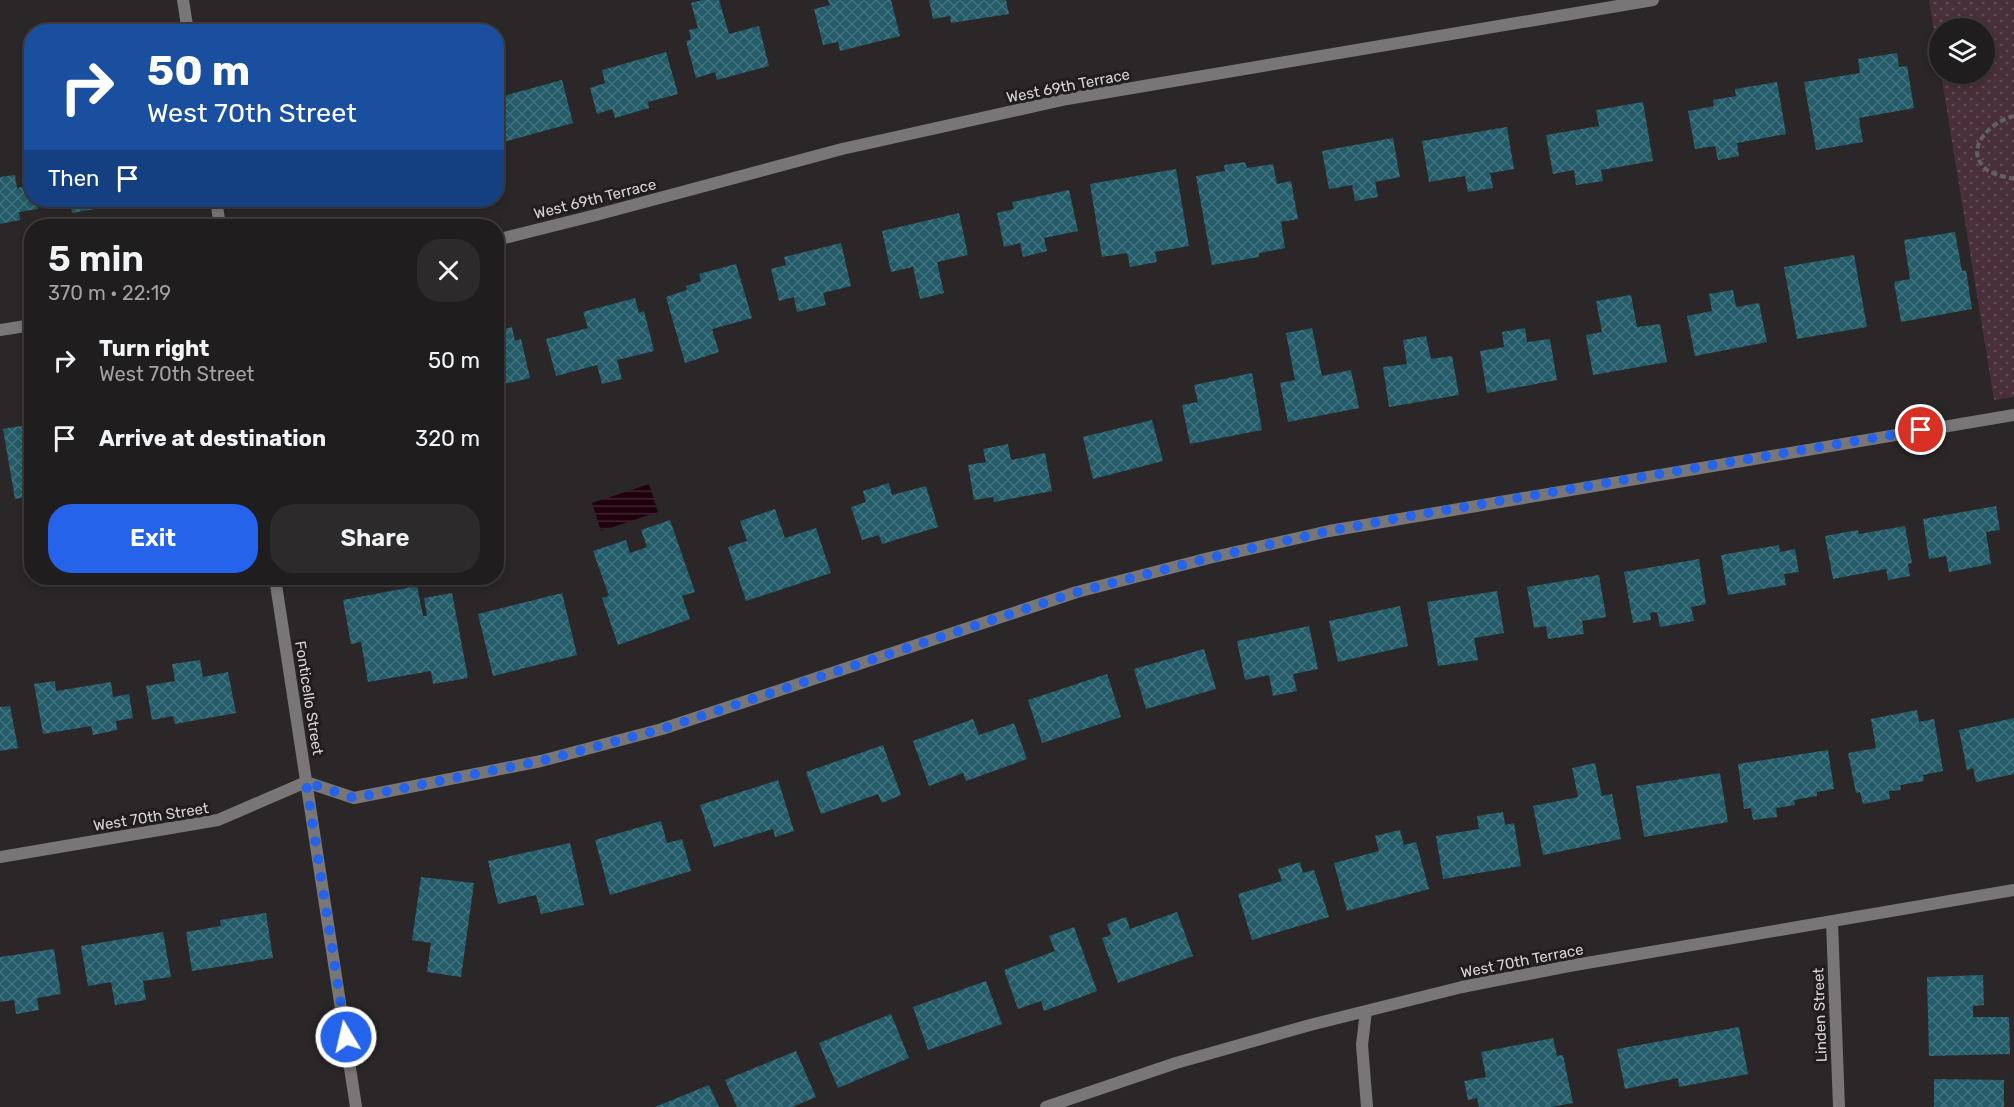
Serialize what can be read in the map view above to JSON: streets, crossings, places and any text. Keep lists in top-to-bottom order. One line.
{"streets":{"street":["West 69th Terrace","Fonticello Street","West 70th Street","West 70th Terrace","Linden Street"]},"crossings":[["Fonticello Street","West 70th Street"],["West 70th Terrace","Linden Street"]],"page":{"turn":["50 m","West 70th Street"],"then":"Then","heading":["5 min","370 m · 22:19"],"list":[{"name":"Turn right","note":"West 70th Street","value":"50 m"},{"name":"Arrive at destination","value":"320 m"}],"buttons":["Exit","Share"]}}
